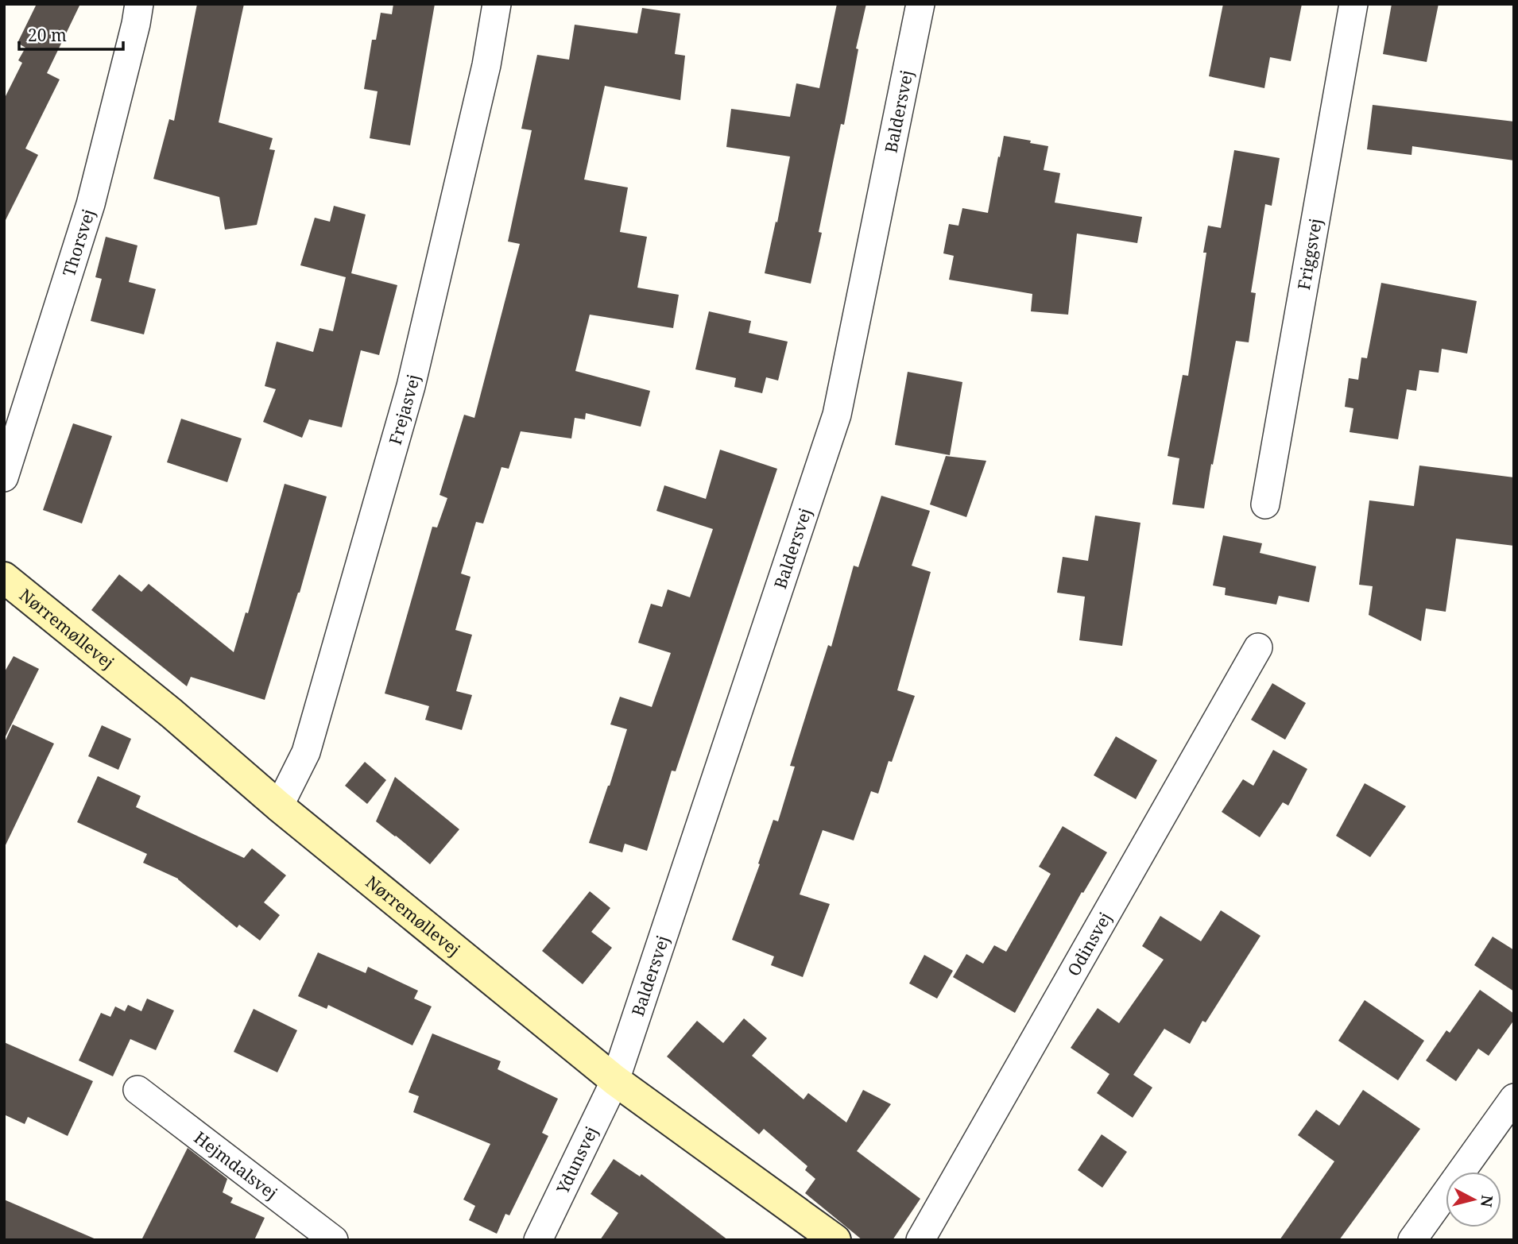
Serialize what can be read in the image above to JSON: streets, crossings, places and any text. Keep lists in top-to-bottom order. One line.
{"streets":{"street":["Baldersvej","Thorsvej","Friggsvej","Frejasvej","Nørremøllevej","Odinsvej","Ydunsvej","Hejmdalsvej"]},"crossings":[["Baldersvej","Nørremøllevej"],["Baldersvej","Ydunsvej"],["Frejasvej","Nørremøllevej"],["Nørremøllevej","Ydunsvej"]],"scale_bar":"20 m","north":"right"}
